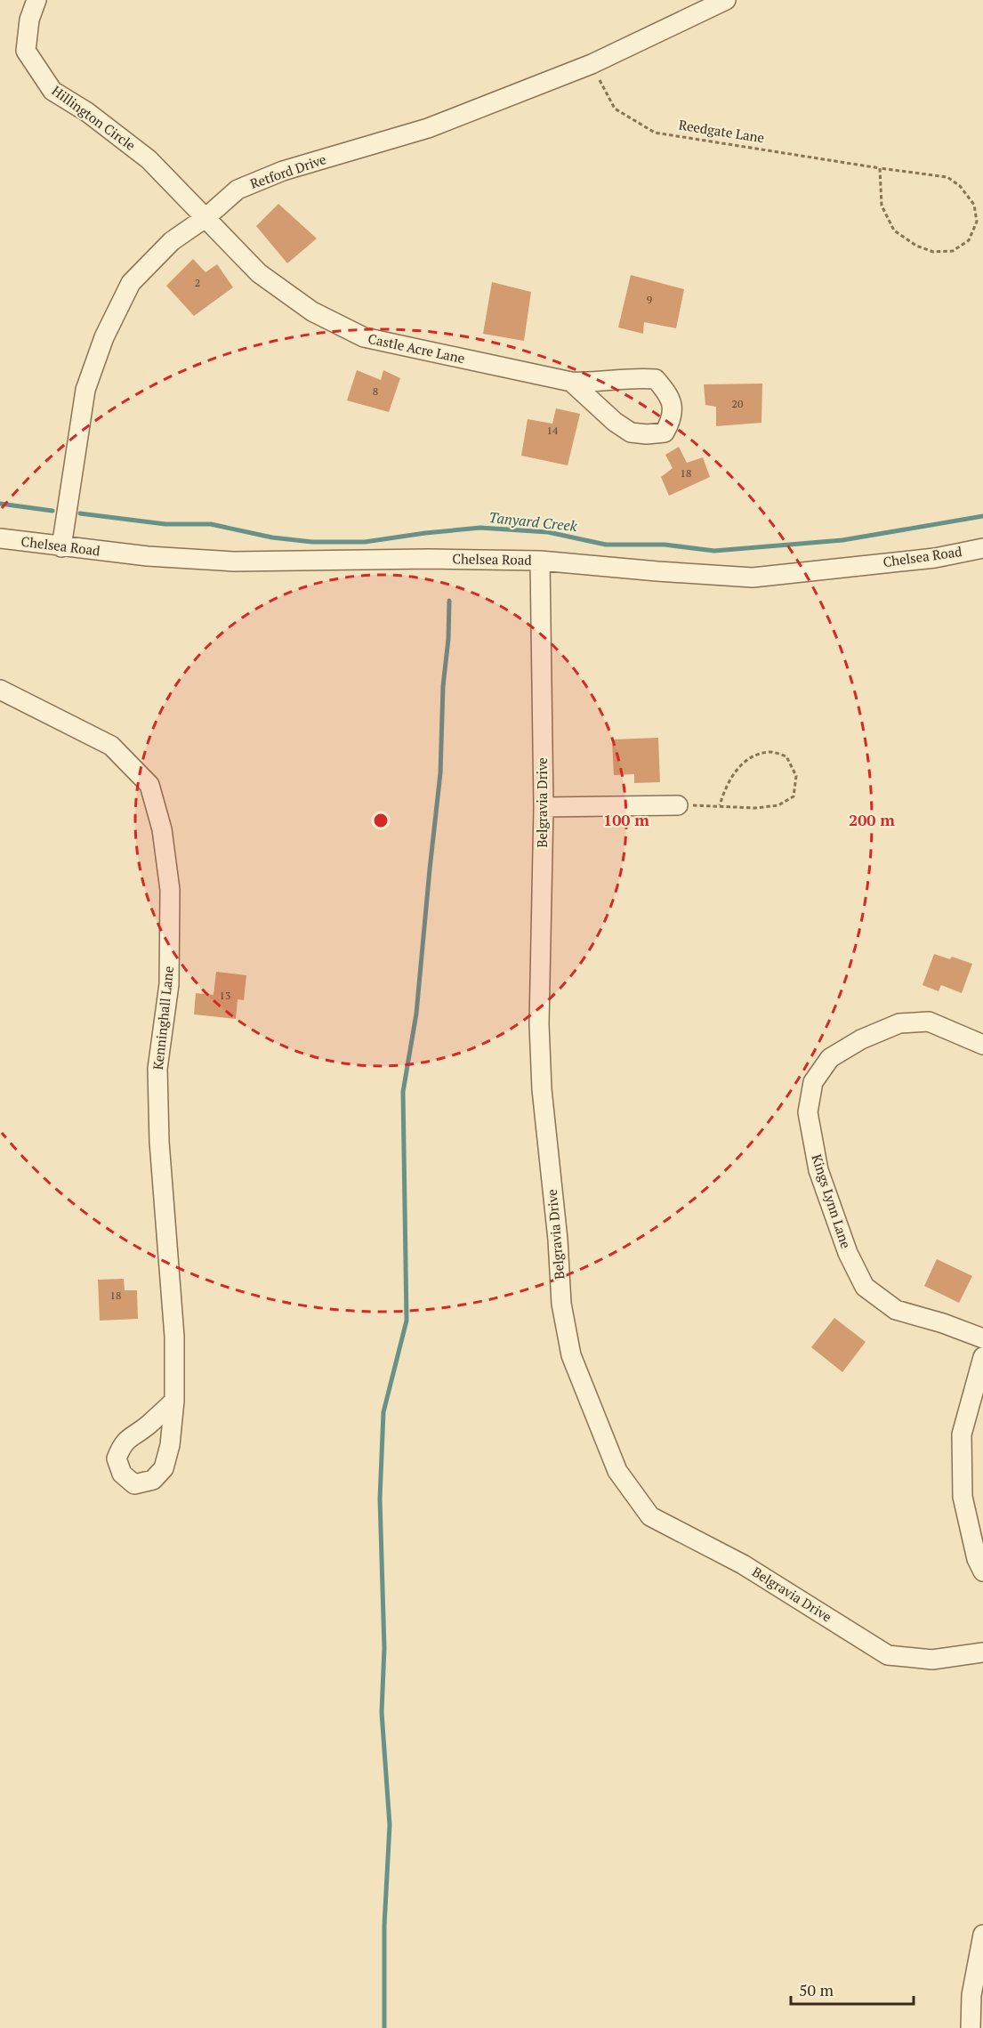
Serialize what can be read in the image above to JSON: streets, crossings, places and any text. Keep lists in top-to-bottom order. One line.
{"streets":{"street":["Hillington Circle","Retford Drive","Castle Acre Lane","Chelsea Road","Belgravia Drive","Kenninghall Lane","Kings Lynn Lane"],"path":["Reedgate Lane"]},"crossings":[["Hillington Circle","Retford Drive"],["Hillington Circle","Castle Acre Lane"],["Reedgate Lane","Retford Drive"],["Retford Drive","Castle Acre Lane"],["Retford Drive","Chelsea Road"],["Chelsea Road","Belgravia Drive"]],"water":["Tanyard Creek"],"house_numbers":["2","9","8","20","14","18","13","18"],"scale_bar":"50 m","rings":["100 m","200 m"]}
